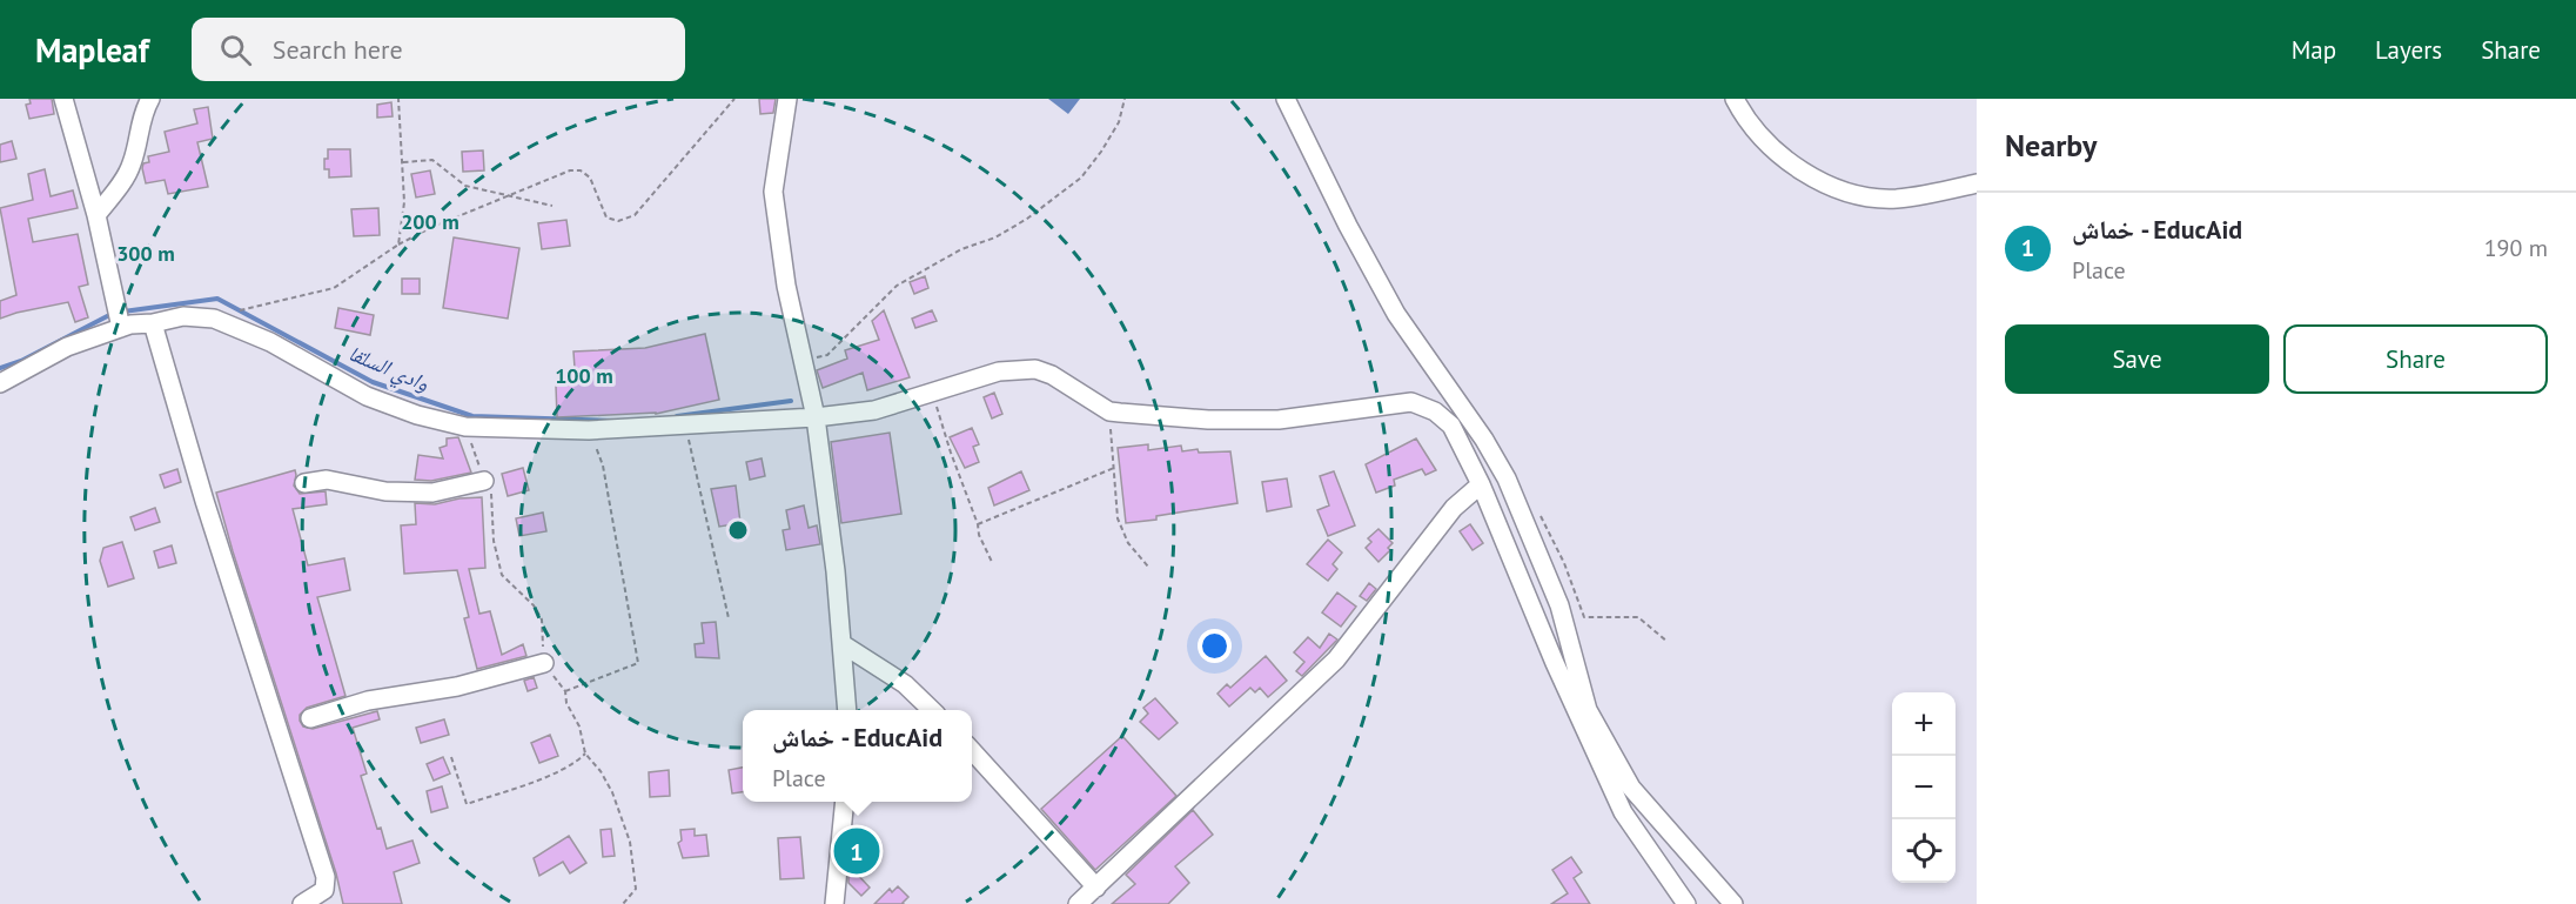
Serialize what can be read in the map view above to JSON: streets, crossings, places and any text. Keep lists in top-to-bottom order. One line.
{"water":["وادي السلقا"],"page":{"header":"Mapleaf","search":"Search here","nav":["Map","Layers","Share"],"heading":"Nearby","list":[{"mark":"1","name":"خماش - EducAid","note":"Place","value":"190 m"}],"buttons":["Save","Share"],"map_buttons":["+","−"],"popup":["خماش - EducAid","Place"],"pins":"1"},"rings":["200 m","300 m","100 m"]}
